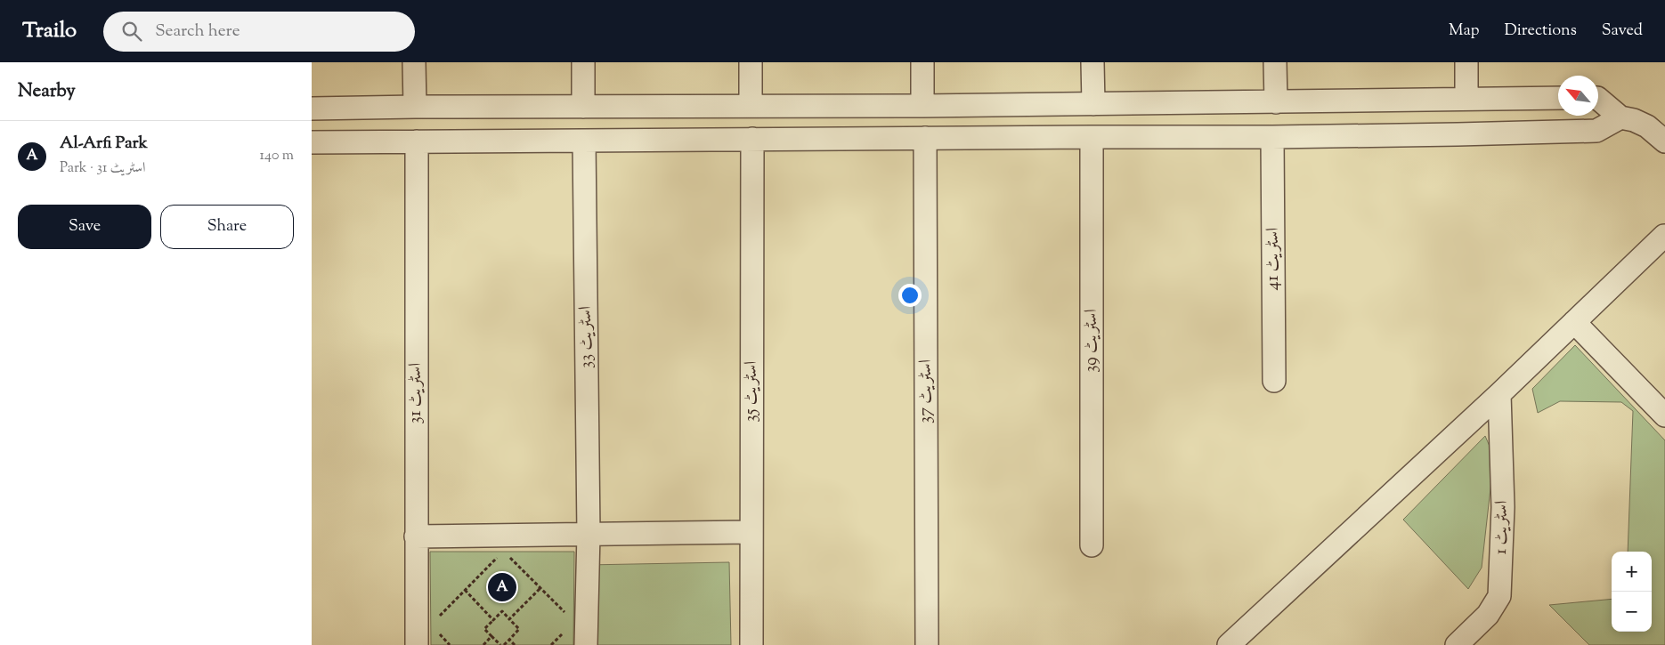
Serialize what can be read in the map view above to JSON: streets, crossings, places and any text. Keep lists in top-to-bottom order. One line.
{"streets":{"street":["اسٹریٹ 41","اسٹریٹ 33","اسٹریٹ 39","اسٹریٹ 35","اسٹریٹ 37","اسٹریٹ 31","اسٹریٹ 1"]},"north":"top left","page":{"header":"Trailo","search":"Search here","nav":["Map","Directions","Saved"],"heading":"Nearby","list":[{"mark":"A","name":"Al-Arfi Park","note":"Park · اسٹریٹ 31","value":"140 m"}],"buttons":["Save","Share"],"map_buttons":["+","−"],"pins":"A"}}
